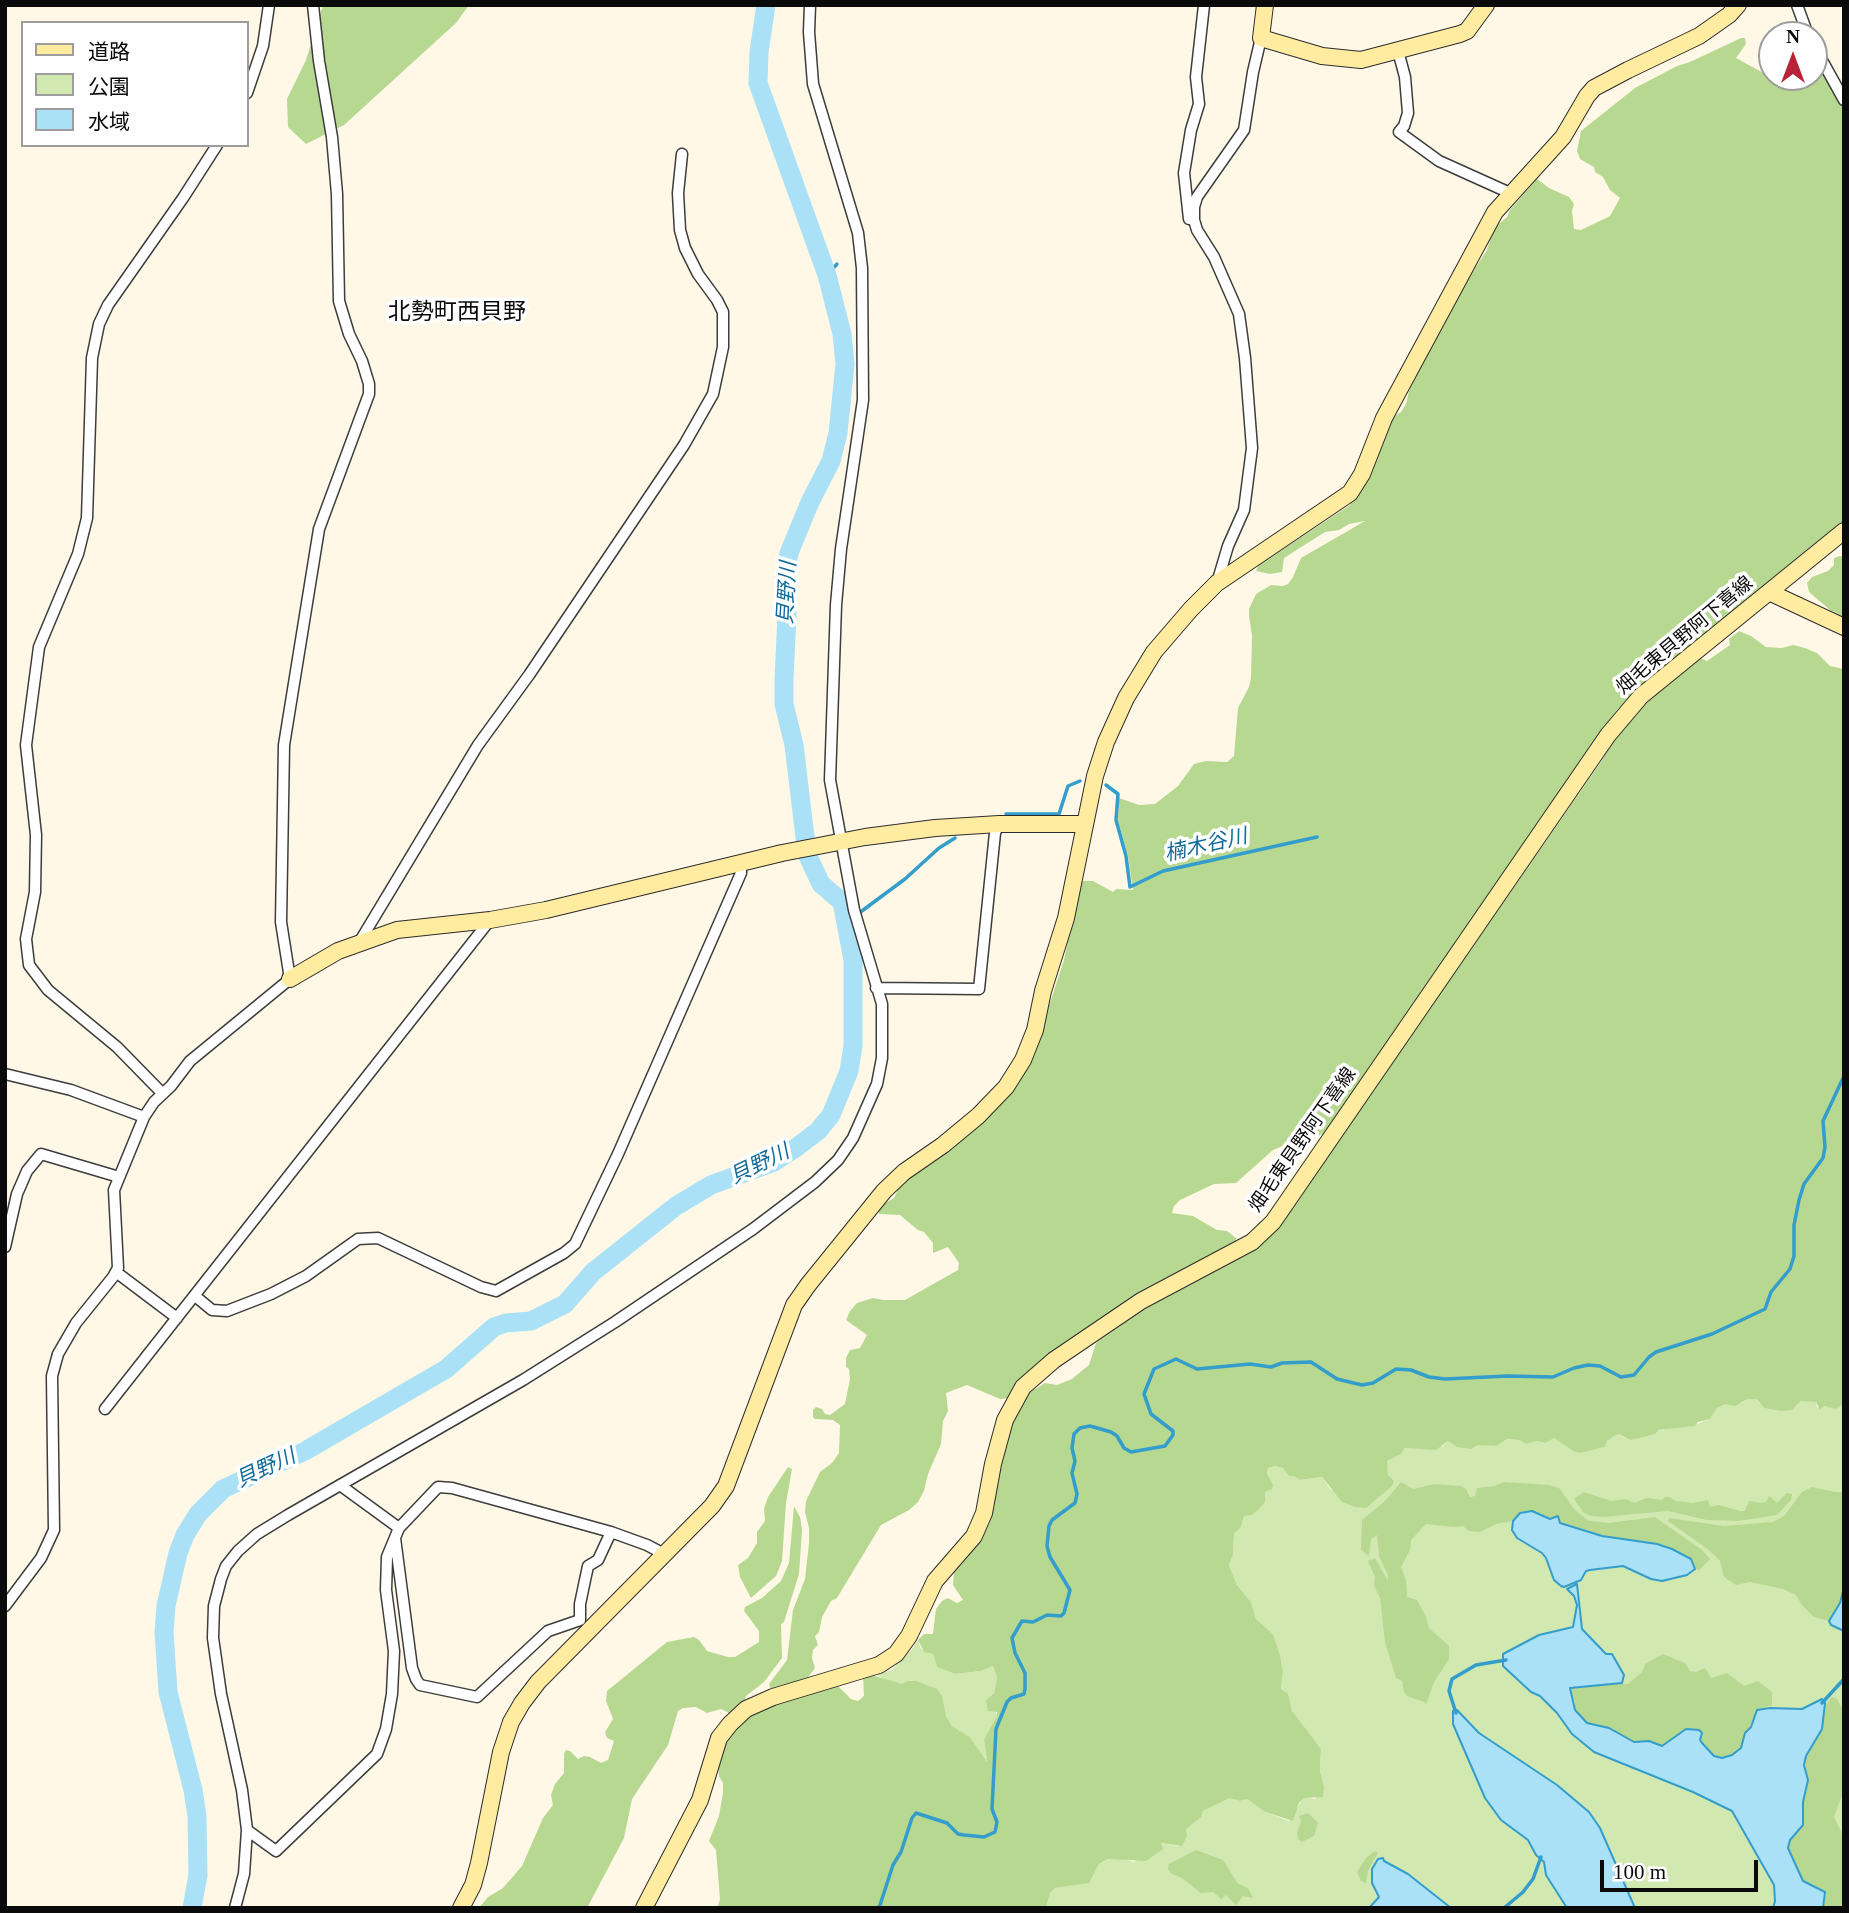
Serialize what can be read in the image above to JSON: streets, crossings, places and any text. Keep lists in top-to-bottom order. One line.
{"streets":{"street":["畑毛東貝野阿下喜線"]},"districts":["北勢町西貝野"],"water":["貝野川","楠木谷川"],"legend":["道路","公園","水域"],"scale_bar":"100 m","north":"top"}
